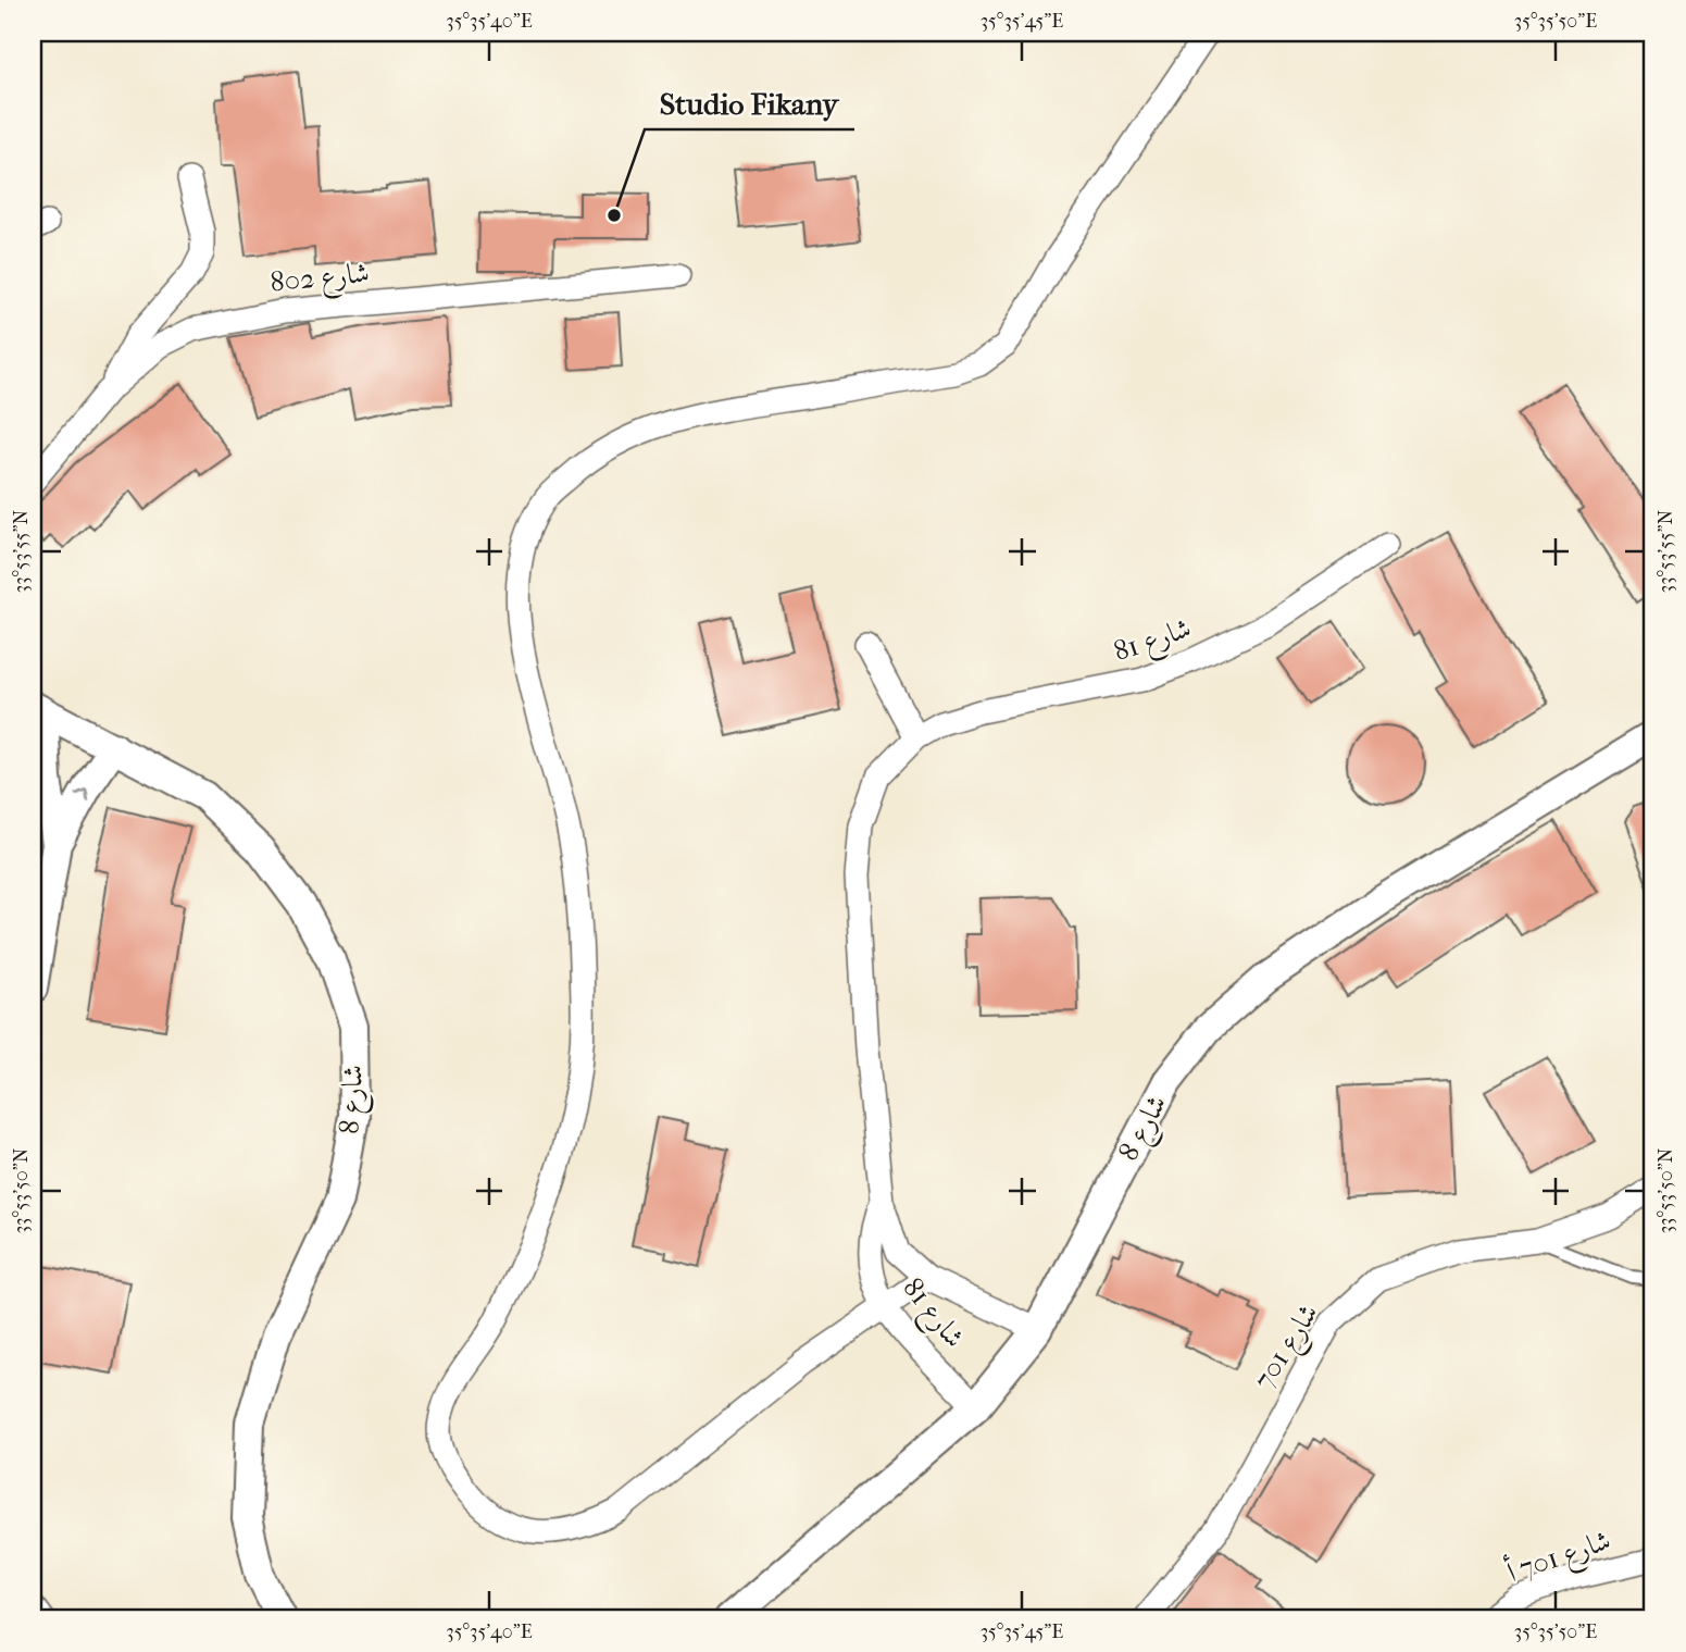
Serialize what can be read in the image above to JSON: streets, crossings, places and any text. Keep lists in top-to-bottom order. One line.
{"streets":{"street":["شارع 802","شارع 81","شارع 8","شارع 701","شارع 701 أ"]},"crossings":[["شارع 81","شارع 8"]],"places":["Studio Fikany"],"coordinates":["35°35'40\"E","35°35'45\"E","35°35'50\"E","33°53'55\"N","33°53'50\"N"]}
